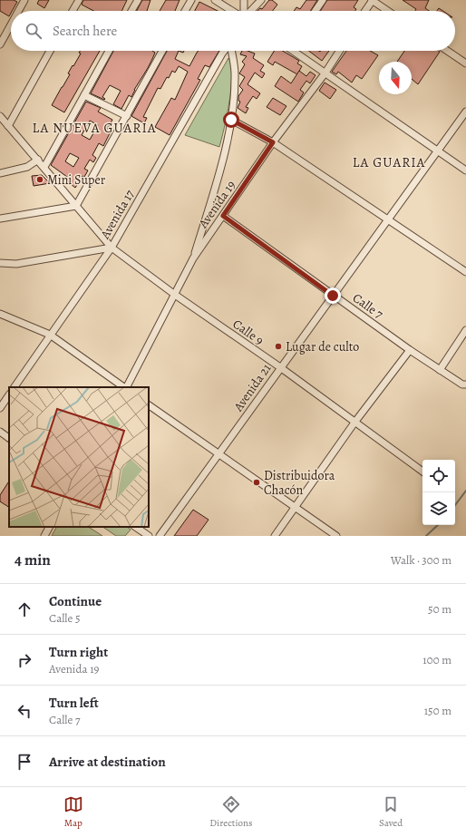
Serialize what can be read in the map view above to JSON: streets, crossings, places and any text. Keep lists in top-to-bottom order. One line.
{"streets":{"street":["Avenida 19","Avenida 17","Calle 7","Calle 9","Avenida 21"]},"crossings":[["Avenida 19","Calle 7"],["Avenida 19","Calle 9"],["Avenida 17","Calle 9"],["Calle 7","Avenida 21"],["Calle 9","Avenida 21"]],"districts":["LA NUEVA GUARIA","LA GUARIA"],"places":["Mini Super","Lugar de culto","Distribuidora Chacón"],"north":"bottom","page":{"search":"Search here","heading":["4 min","Walk · 300 m"],"list":[["Continue","Calle 5","50 m"],["Turn right","Avenida 19","100 m"],["Turn left","Calle 7","150 m"],"Arrive at destination"],"nav":["Map","Directions","Saved"]}}
